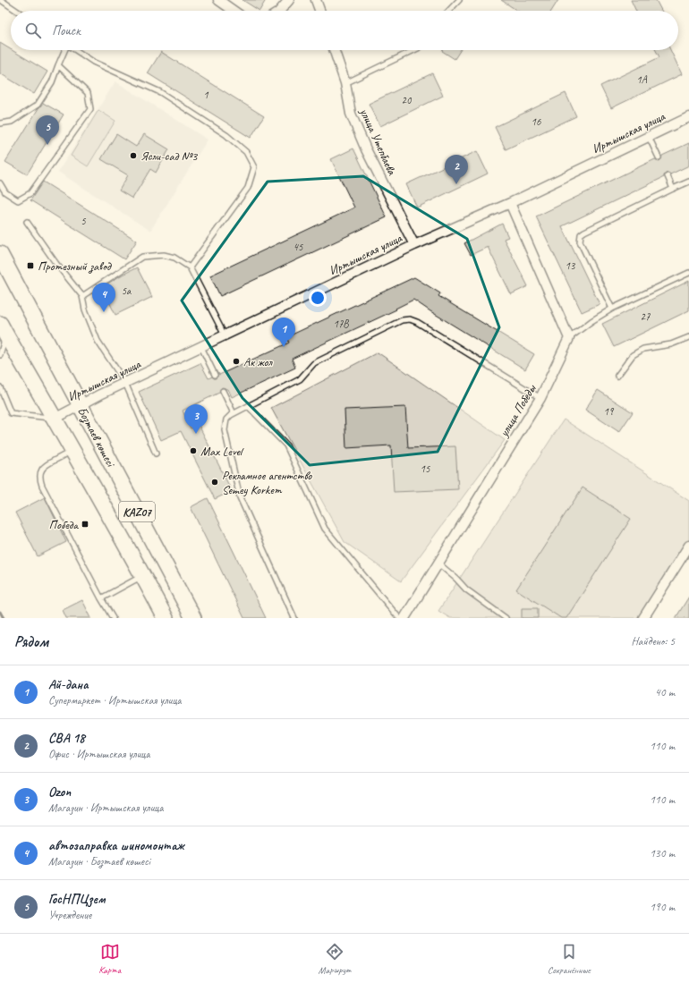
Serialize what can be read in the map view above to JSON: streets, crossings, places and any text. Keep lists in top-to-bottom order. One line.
{"streets":{"highway":["Бозтаев көшесі","KAZ07"],"street":["Иртышская улица","улица Утепбаева","улица Победы"]},"crossings":[["Иртышская улица","улица Утепбаева"],["Иртышская улица","Бозтаев көшесі"],["Иртышская улица","KAZ07"]],"places":{"other":["Ясли-сад №3","Ак жол","Max Level","Рекламное агентство Semey Korkem"],"transit":["Протезный завод","Победа"]},"house_numbers":["1А","1","20","16","5","45","13","5а","27","17В","19","15"],"page":{"search":"Поиск","pins":["5","2","4","1","3"],"heading":["Рядом","Найдено: 5"],"list":[{"mark":"1","name":"Ай-дана","note":"Супермаркет · Иртышская улица","value":"40 m"},{"mark":"2","name":"СВА 18","note":"Офис · Иртышская улица","value":"110 m"},{"mark":"3","name":"Ozon","note":"Магазин · Иртышская улица","value":"110 m"},{"mark":"4","name":"автозаправка шиномонтаж","note":"Магазин · Бозтаев көшесі","value":"130 m"},{"mark":"5","name":"ГосНПЦзем","note":"Учреждение","value":"190 m"}],"nav":["Карта","Маршрут","Сохранённые"]}}
